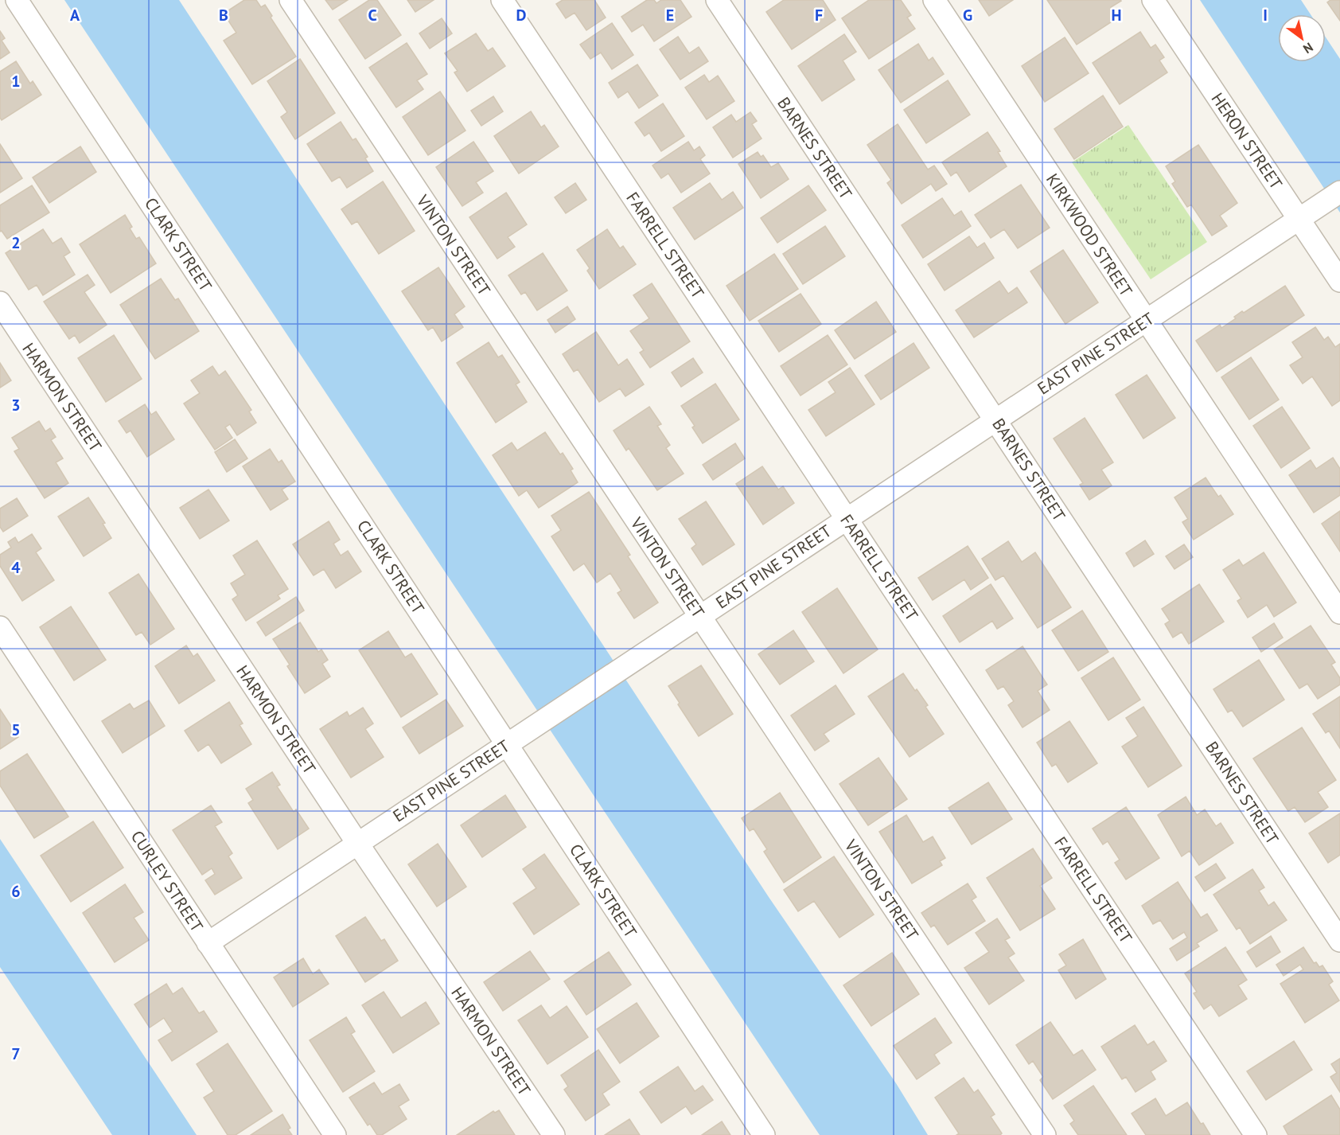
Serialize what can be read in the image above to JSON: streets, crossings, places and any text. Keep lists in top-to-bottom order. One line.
{"streets":{"street":["HERON STREET","BARNES STREET","KIRKWOOD STREET","CLARK STREET","VINTON STREET","FARRELL STREET","EAST PINE STREET","HARMON STREET","CURLEY STREET"]},"crossings":[["HERON STREET","EAST PINE STREET"],["BARNES STREET","EAST PINE STREET"],["KIRKWOOD STREET","EAST PINE STREET"],["CLARK STREET","EAST PINE STREET"],["VINTON STREET","EAST PINE STREET"],["FARRELL STREET","EAST PINE STREET"],["EAST PINE STREET","HARMON STREET"],["EAST PINE STREET","CURLEY STREET"]],"north":"bottom right","grid":{"columns":["A","B","C","D","E","F","G","H","I"],"rows":["1","2","3","4","5","6","7"]}}
